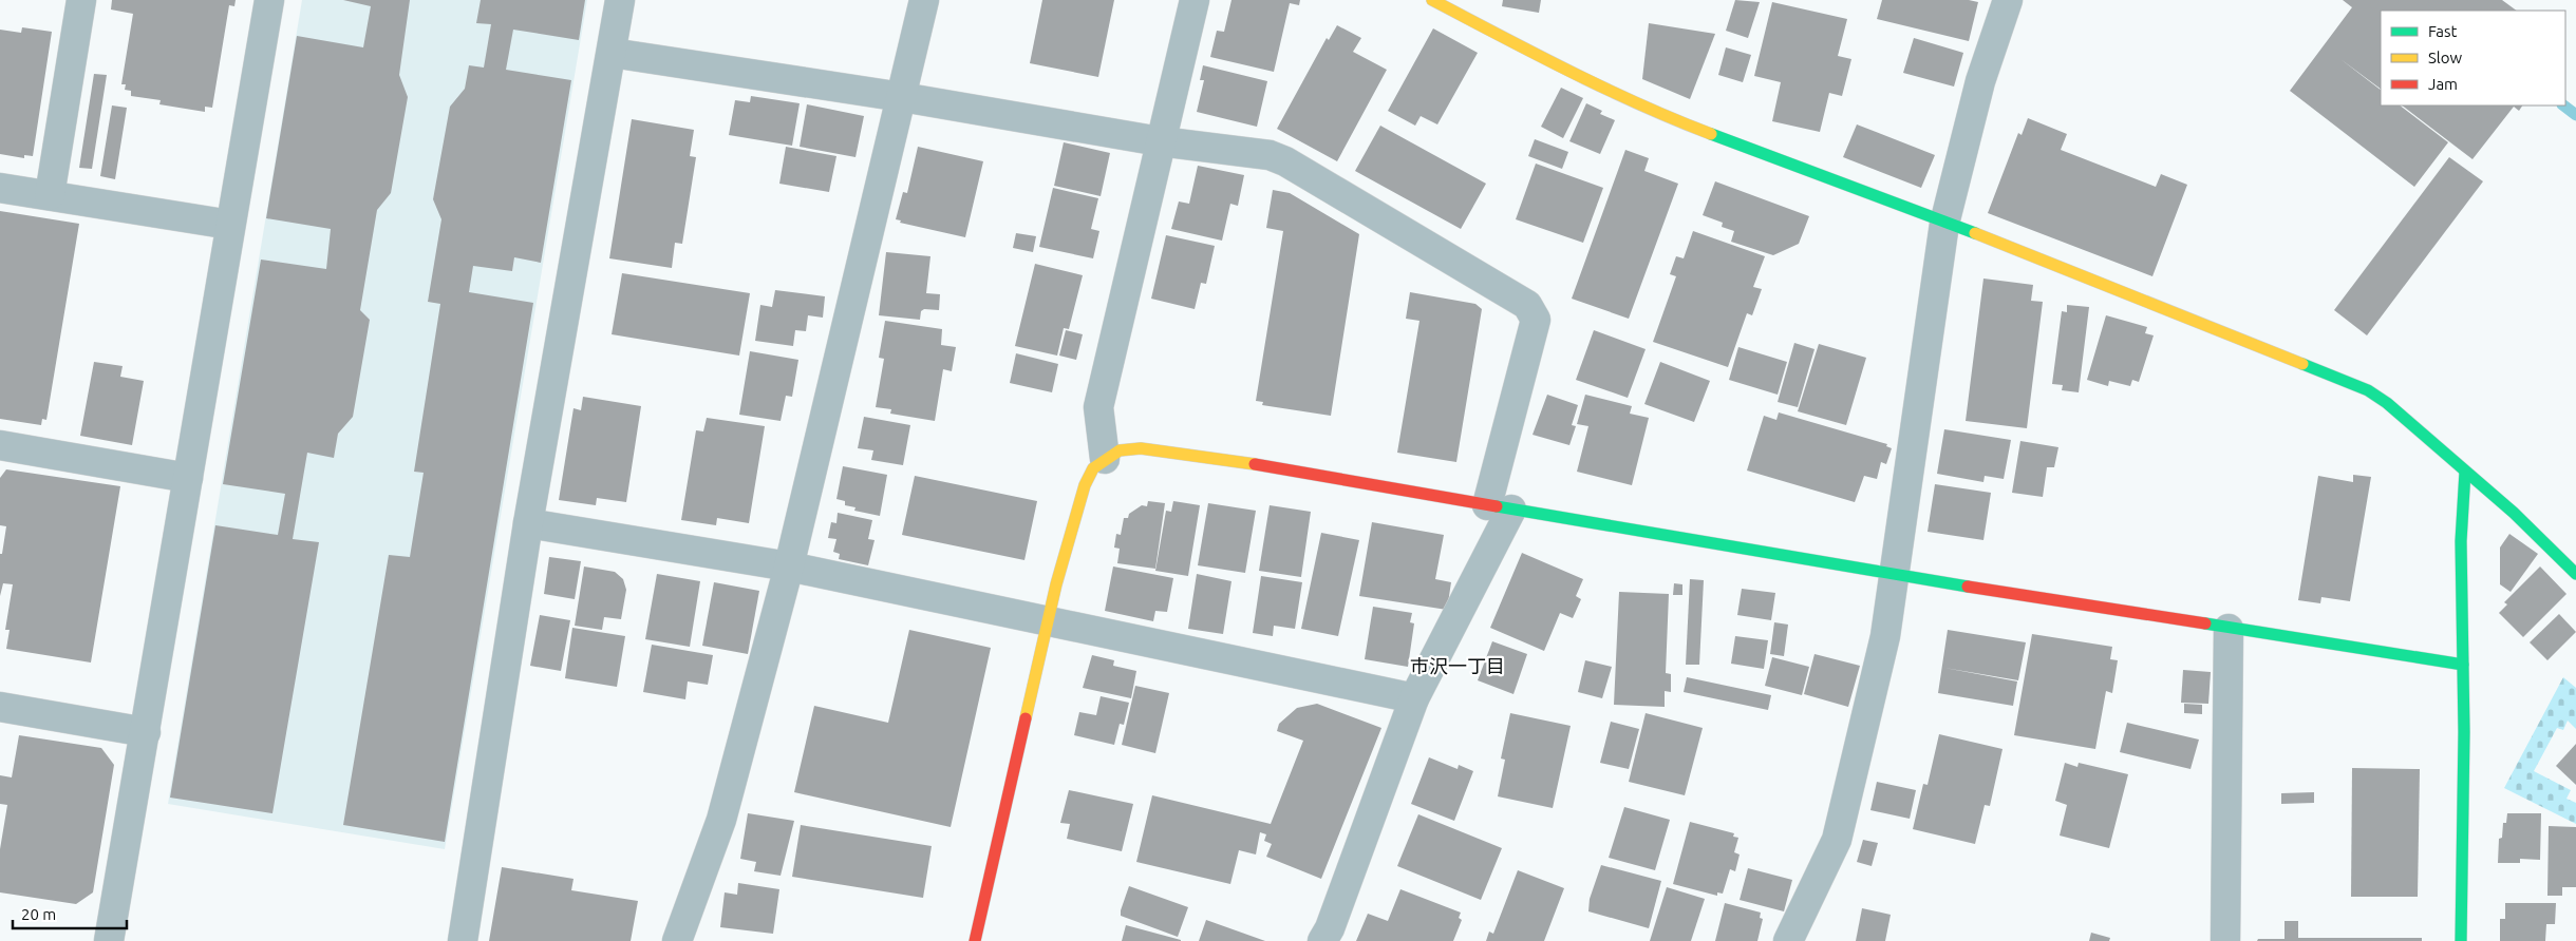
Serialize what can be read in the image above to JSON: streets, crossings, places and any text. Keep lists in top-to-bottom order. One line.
{"districts":["市沢一丁目"],"legend":["Fast","Slow","Jam"],"scale_bar":"20 m"}
